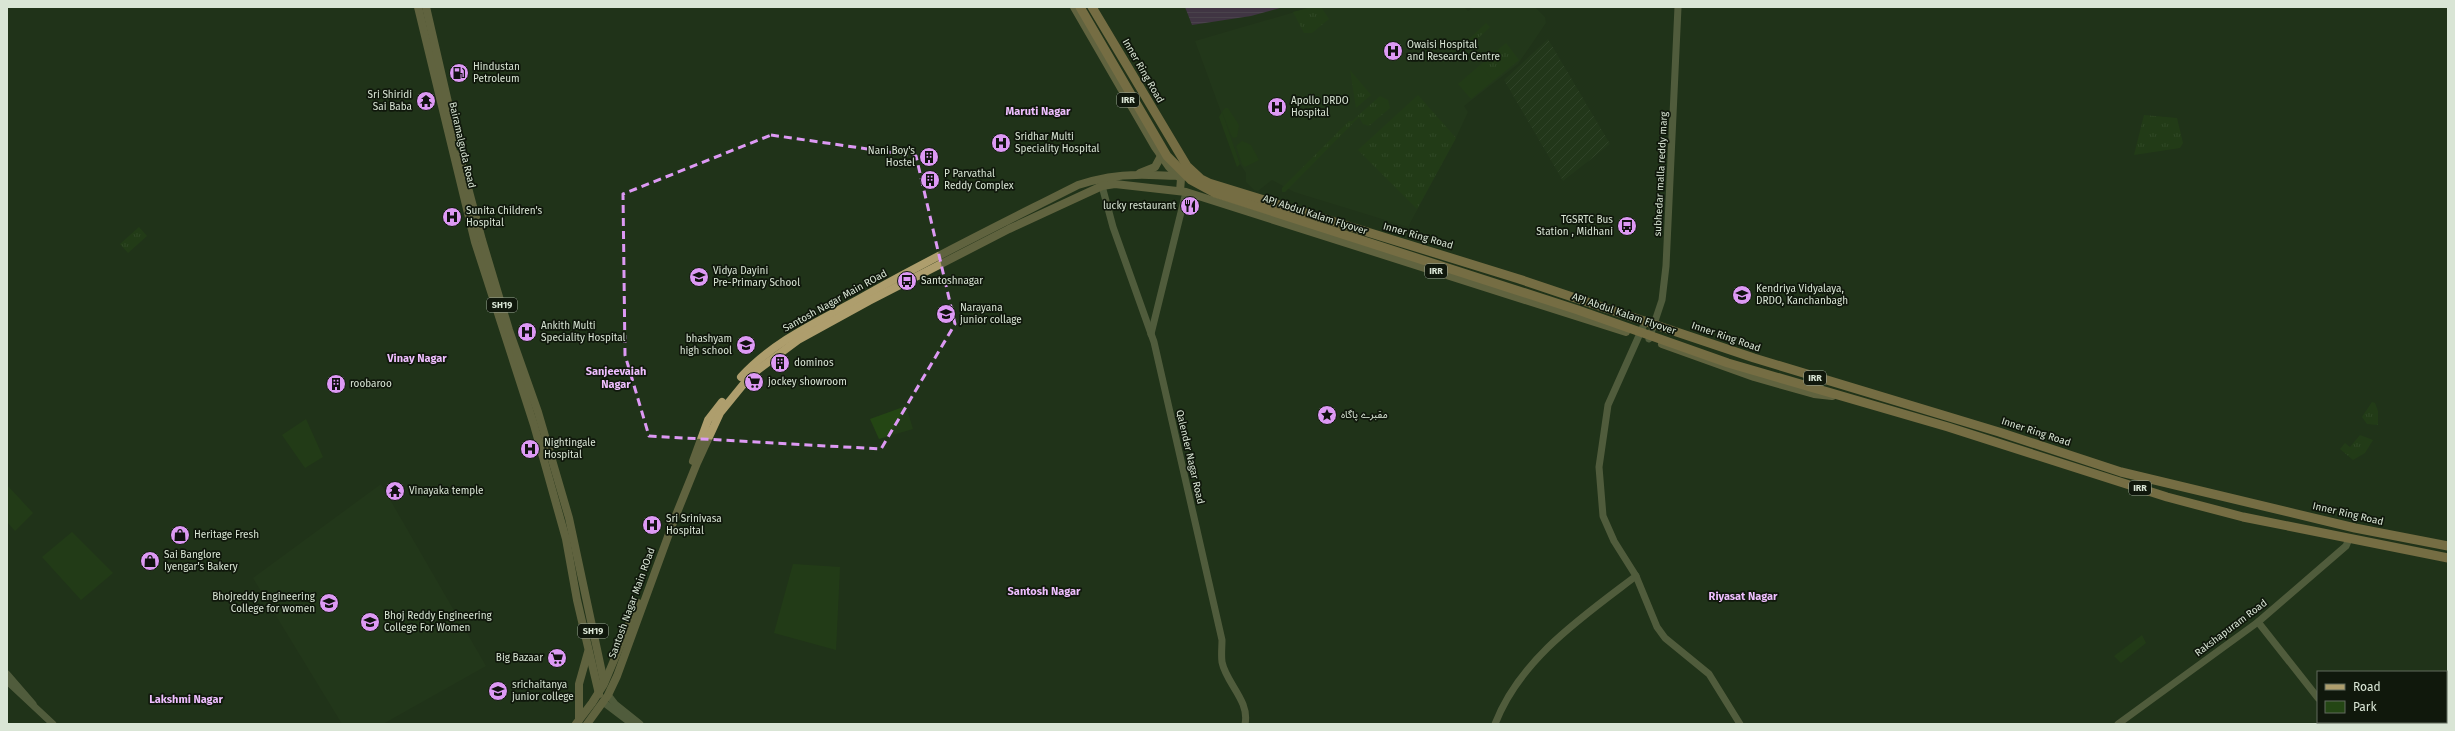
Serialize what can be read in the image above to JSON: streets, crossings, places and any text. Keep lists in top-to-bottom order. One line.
{"streets":{"highway":["Inner Ring Road","IRR","APJ Abdul Kalam Flyover"],"main road":["Bairamalguda Road","Santosh Nagar Main ROad","SH19"],"street":["subhedar malla reddy marg","Qalender Nagar Road","Rakshapuram Road"]},"crossings":[["Inner Ring Road","subhedar malla reddy marg"],["Inner Ring Road","Santosh Nagar Main ROad"],["IRR","subhedar malla reddy marg"],["IRR","APJ Abdul Kalam Flyover"],["IRR","Santosh Nagar Main ROad"],["IRR","Qalender Nagar Road"],["IRR","Rakshapuram Road"],["Bairamalguda Road","Santosh Nagar Main ROad"],["Bairamalguda Road","SH19"],["Santosh Nagar Main ROad","SH19"],["Santosh Nagar Main ROad","Qalender Nagar Road"]],"districts":["Maruti Nagar","Vinay Nagar","Sanjeevaiah Nagar","Santosh Nagar","Riyasat Nagar","Lakshmi Nagar"],"places":{"hospital":["Owaisi Hospital and Research Centre","Apollo DRDO Hospital","Sridhar Multi Speciality Hospital","Sunita Children's Hospital","Ankith Multi Speciality Hospital","Nightingale Hospital","Sri Srinivasa Hospital"],"fuel station":["Hindustan Petroleum"],"temple":["Sri Shiridi Sai Baba","Vinayaka temple"],"building":["Nani Boy's Hostel","P Parvathal Reddy Complex","dominos","roobaroo"],"restaurant":["lucky restaurant"],"bus stop":["TGSRTC Bus Station , Midhani","Santoshnagar"],"school or university":["Vidya Dayini Pre-Primary School","Kendriya Vidyalaya, DRDO, Kanchanbagh","Narayana junior collage","bhashyam high school","Bhojreddy Engineering College for women","Bhoj Reddy Engineering College For Women","srichaitanya junior college"],"supermarket":["jockey showroom","Big Bazaar"],"place":["مقبرے پاگاہ"],"shop":["Heritage Fresh","Sai Banglore Iyengar's Bakery"]},"legend":["Road","Park"]}
